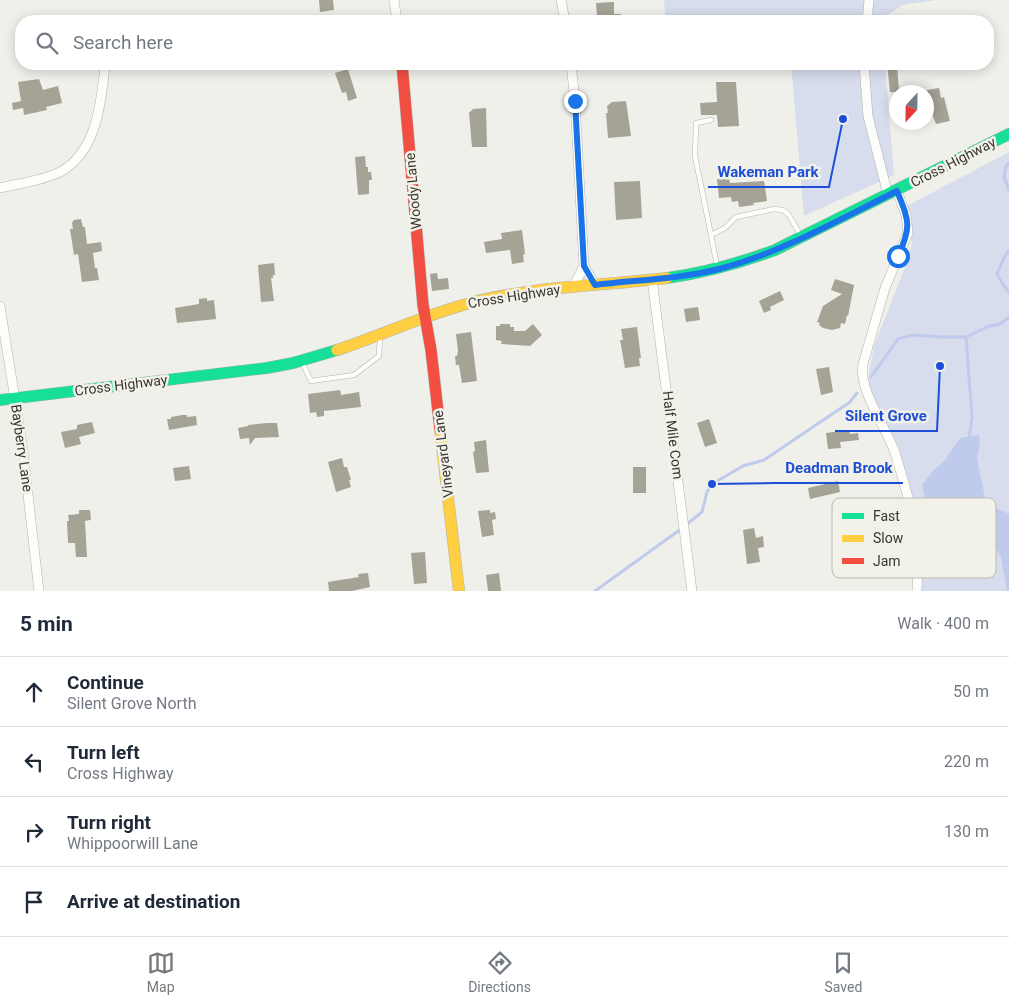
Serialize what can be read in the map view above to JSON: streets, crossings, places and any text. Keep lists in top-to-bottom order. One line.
{"streets":{"street":["Cross Highway","Woody Lane","Half Mile Com","Bayberry Lane","Vineyard Lane"]},"crossings":[["Cross Highway","Woody Lane"],["Cross Highway","Half Mile Com"],["Cross Highway","Bayberry Lane"],["Cross Highway","Vineyard Lane"],["Woody Lane","Vineyard Lane"]],"places":["Wakeman Park","Silent Grove","Deadman Brook"],"legend":["Fast","Slow","Jam"],"north":"bottom","page":{"search":"Search here","heading":["5 min","Walk · 400 m"],"list":[["Continue","Silent Grove North","50 m"],["Turn left","Cross Highway","220 m"],["Turn right","Whippoorwill Lane","130 m"],"Arrive at destination"],"nav":["Map","Directions","Saved"]}}
